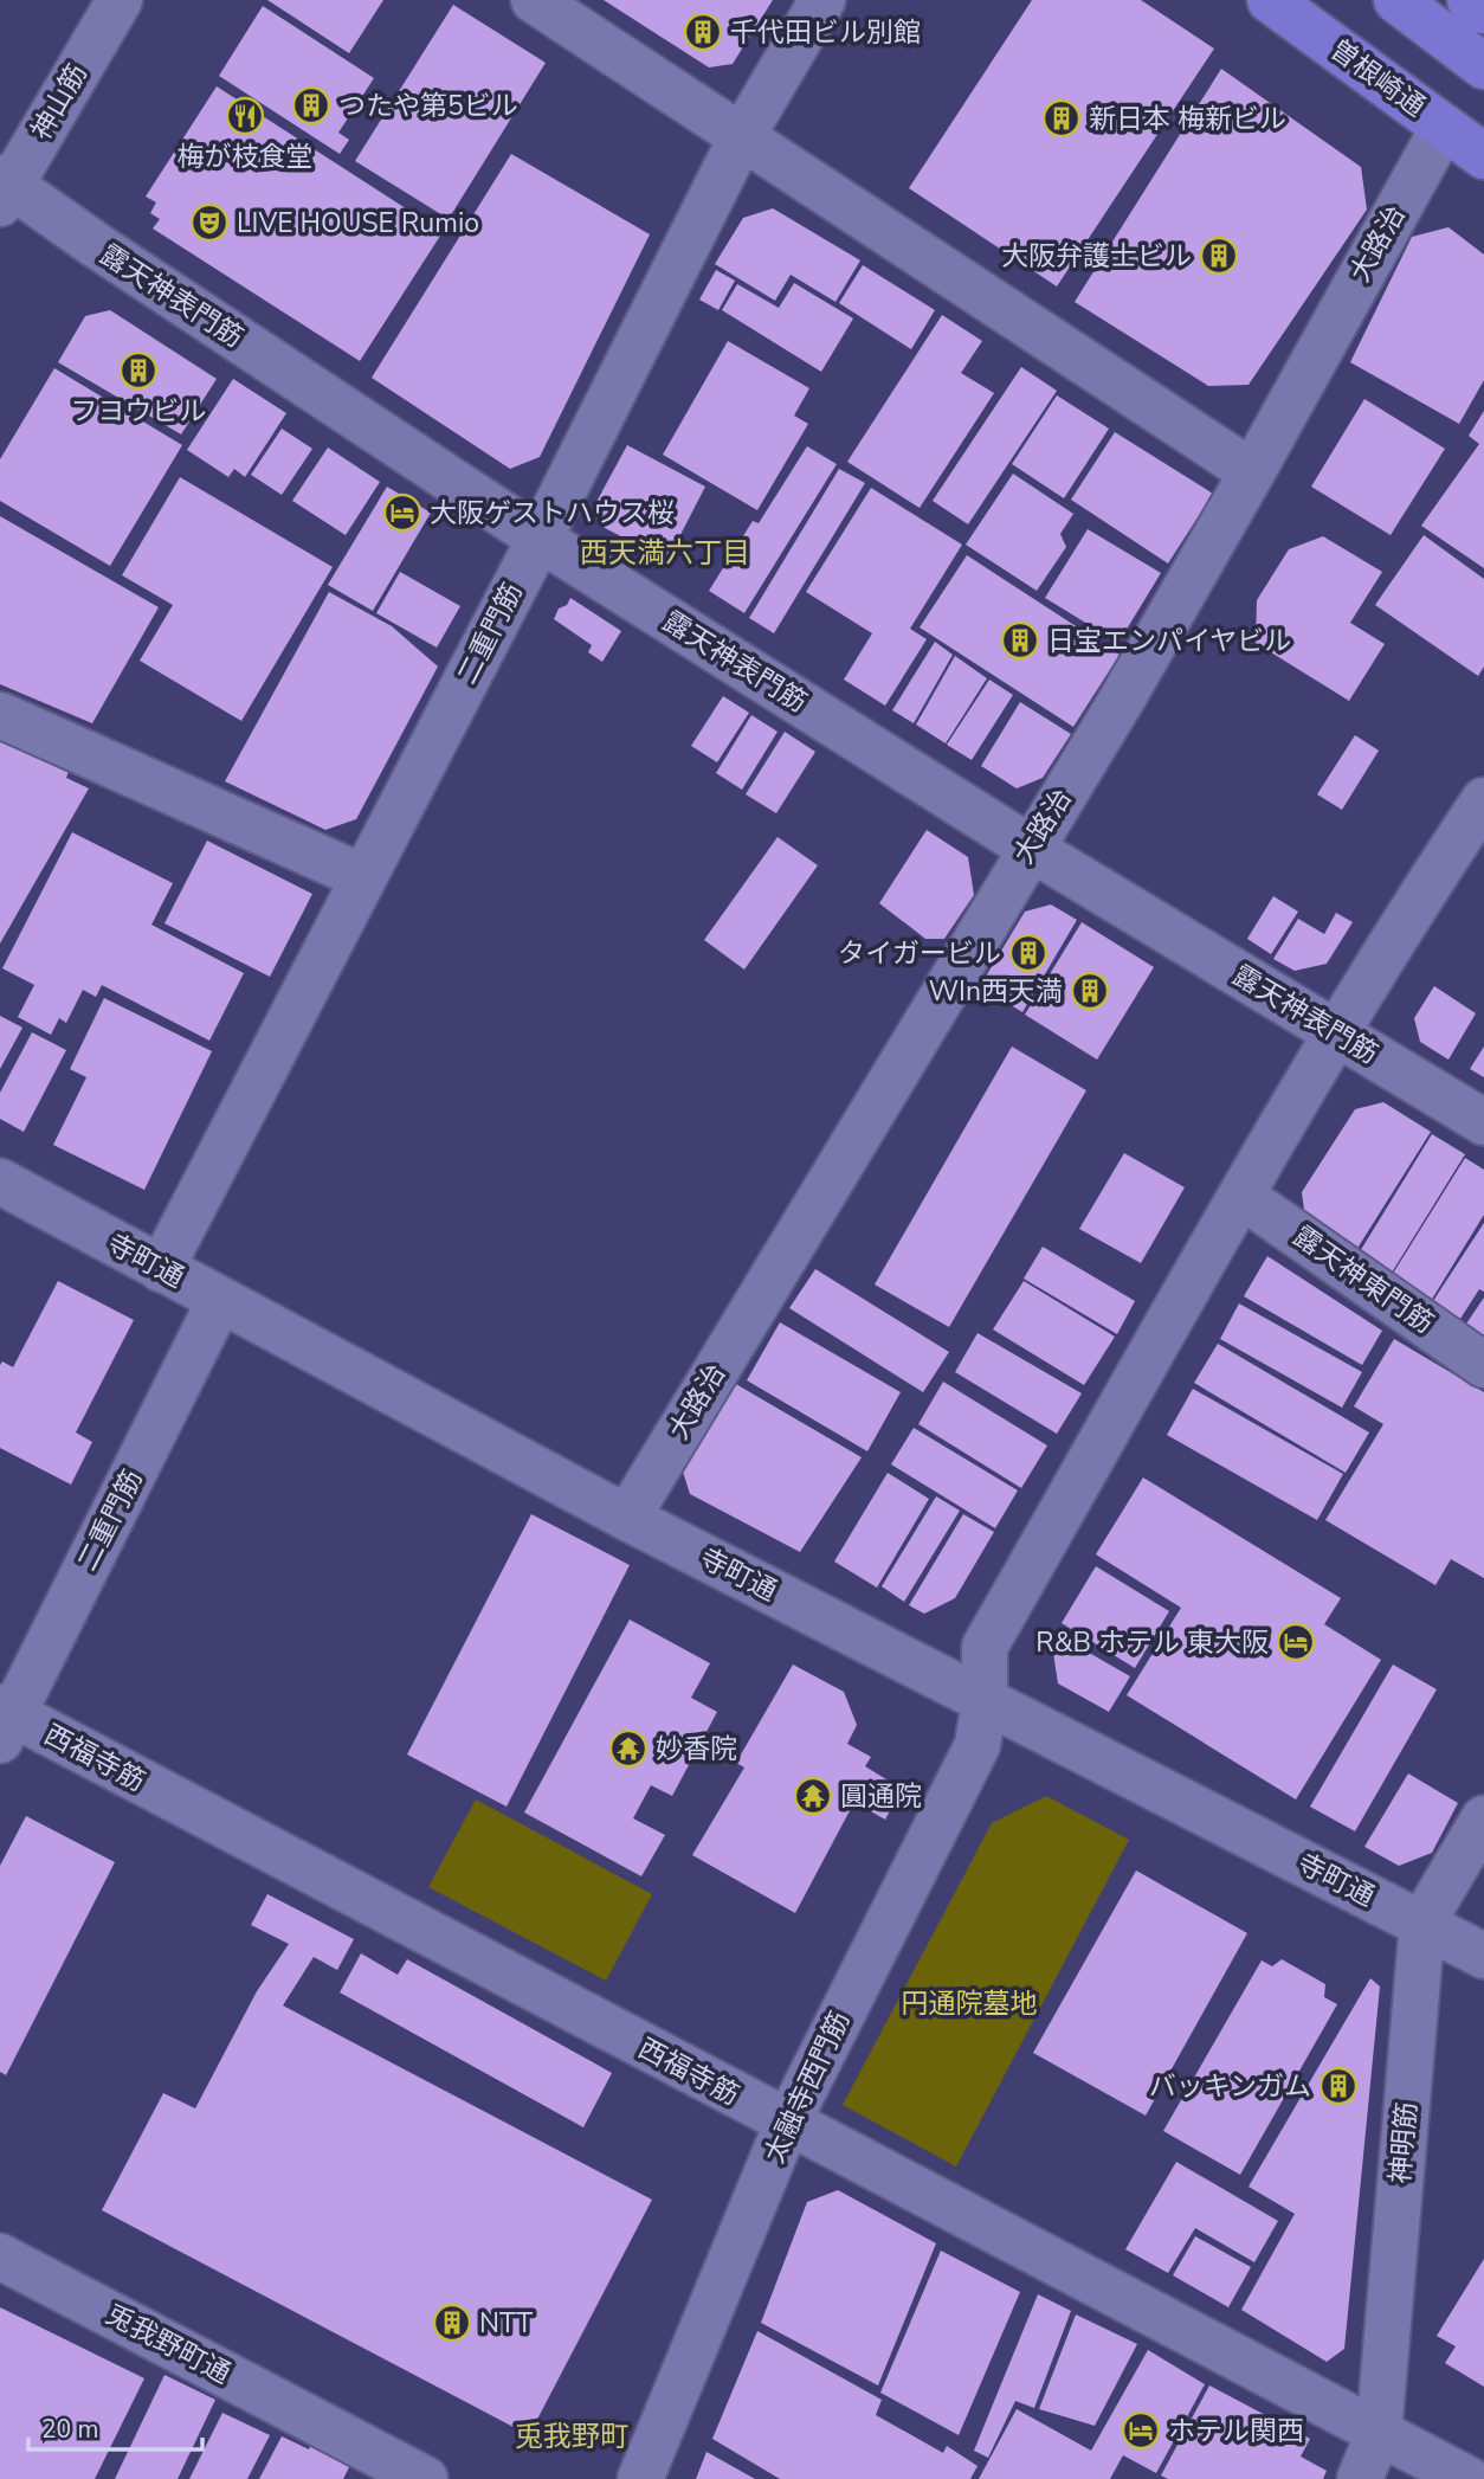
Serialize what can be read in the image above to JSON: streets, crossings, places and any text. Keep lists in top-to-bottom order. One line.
{"streets":{"highway":["曽根崎通"],"street":["神山筋","大路治","露天神表門筋","二重門筋","寺町通","露天神東門筋","西福寺筋","太融寺西門筋","神明筋","兎我野町通"]},"crossings":[["曽根崎通","大路治"],["神山筋","露天神表門筋"],["大路治","露天神表門筋"],["大路治","寺町通"],["露天神表門筋","二重門筋"],["露天神表門筋","太融寺西門筋"],["二重門筋","寺町通"],["二重門筋","西福寺筋"],["寺町通","太融寺西門筋"],["寺町通","神明筋"],["露天神東門筋","太融寺西門筋"],["西福寺筋","太融寺西門筋"],["西福寺筋","神明筋"]],"districts":["西天満六丁目","兎我野町"],"parks":["円通院墓地"],"places":{"building":["千代田ビル別館","つたや第5ビル","新日本 梅新ビル","大阪弁護士ビル","フヨウビル","日宝エンパイヤビル","タイガービル","WIn西天満","バッキンガム","NTT"],"restaurant":["梅が枝食堂"],"theatre":["LIVE HOUSE Rumio"],"hotel":["大阪ゲストハウス桜","R&B ホテル 東大阪","ホテル関西"],"temple":["妙香院","圓通院"]},"scale_bar":"20 m"}
